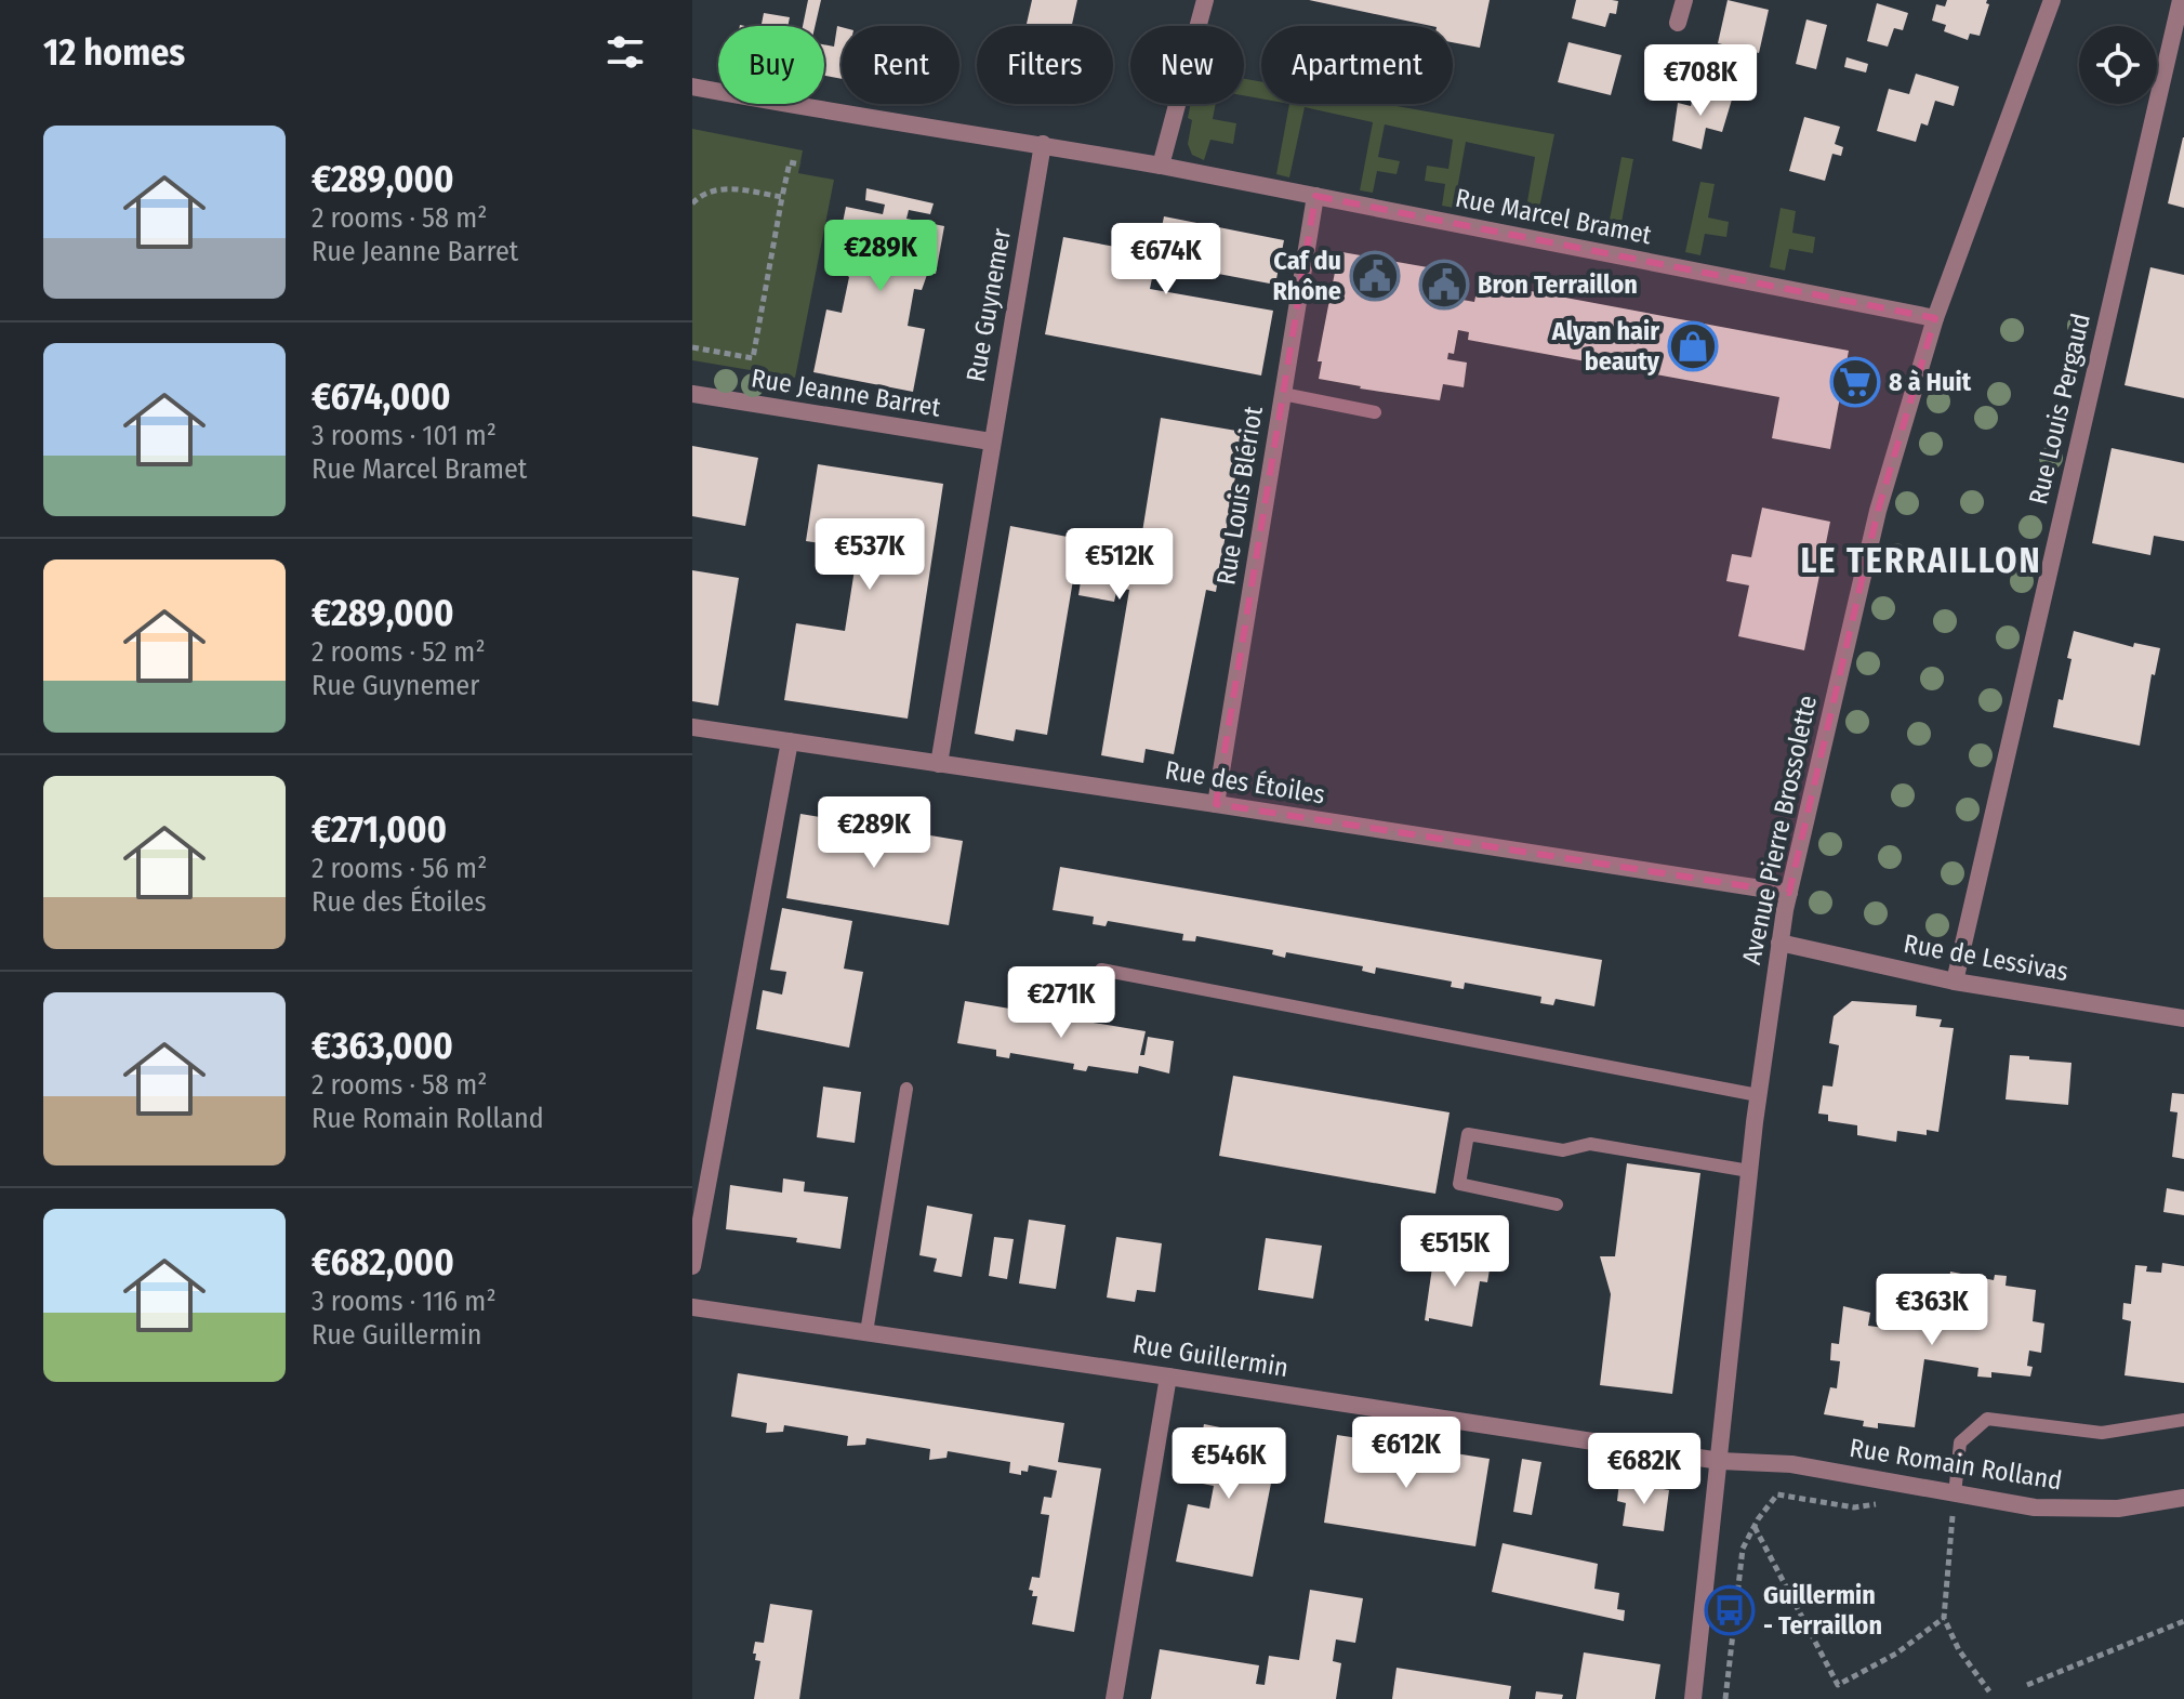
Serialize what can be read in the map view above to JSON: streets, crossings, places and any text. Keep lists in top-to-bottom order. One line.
{"streets":{"street":["Rue Marcel Bramet","Rue Guynemer","Rue Jeanne Barret","Rue Louis Pergaud","Rue Louis Blériot","Rue des Étoiles","Avenue Pierre Brossolette","Rue de Lessivas","Rue Guillermin","Rue Romain Rolland"]},"crossings":[["Rue Marcel Bramet","Rue Louis Blériot"],["Rue Marcel Bramet","Avenue Pierre Brossolette"],["Rue Guynemer","Rue Jeanne Barret"],["Rue Guynemer","Rue des Étoiles"],["Rue Louis Pergaud","Rue de Lessivas"],["Rue Louis Blériot","Rue des Étoiles"],["Rue des Étoiles","Avenue Pierre Brossolette"],["Avenue Pierre Brossolette","Rue de Lessivas"],["Avenue Pierre Brossolette","Rue Guillermin"],["Avenue Pierre Brossolette","Rue Romain Rolland"],["Rue Guillermin","Rue Romain Rolland"]],"districts":["LE TERRAILLON"],"places":{"public building":["Caf du Rhône","Bron Terraillon"],"shop":["Alyan hair beauty"],"supermarket":["8 à Huit"],"bus stop":["Guillermin - Terraillon"]},"page":{"heading":"12 homes","chip":["Buy","Rent","Filters","New","Apartment"],"price":["€708K","€289K","€674K","€537K","€512K","€289K","€271K","€515K","€363K","€612K","€546K","€682K"],"list":[{"name":"€289,000","note":"2 rooms · 58 m² · Rue Jeanne Barret"},{"name":"€674,000","note":"3 rooms · 101 m² · Rue Marcel Bramet"},{"name":"€289,000","note":"2 rooms · 52 m² · Rue Guynemer"},{"name":"€271,000","note":"2 rooms · 56 m² · Rue des Étoiles"},{"name":"€363,000","note":"2 rooms · 58 m² · Rue Romain Rolland"},{"name":"€682,000","note":"3 rooms · 116 m² · Rue Guillermin"}]}}
